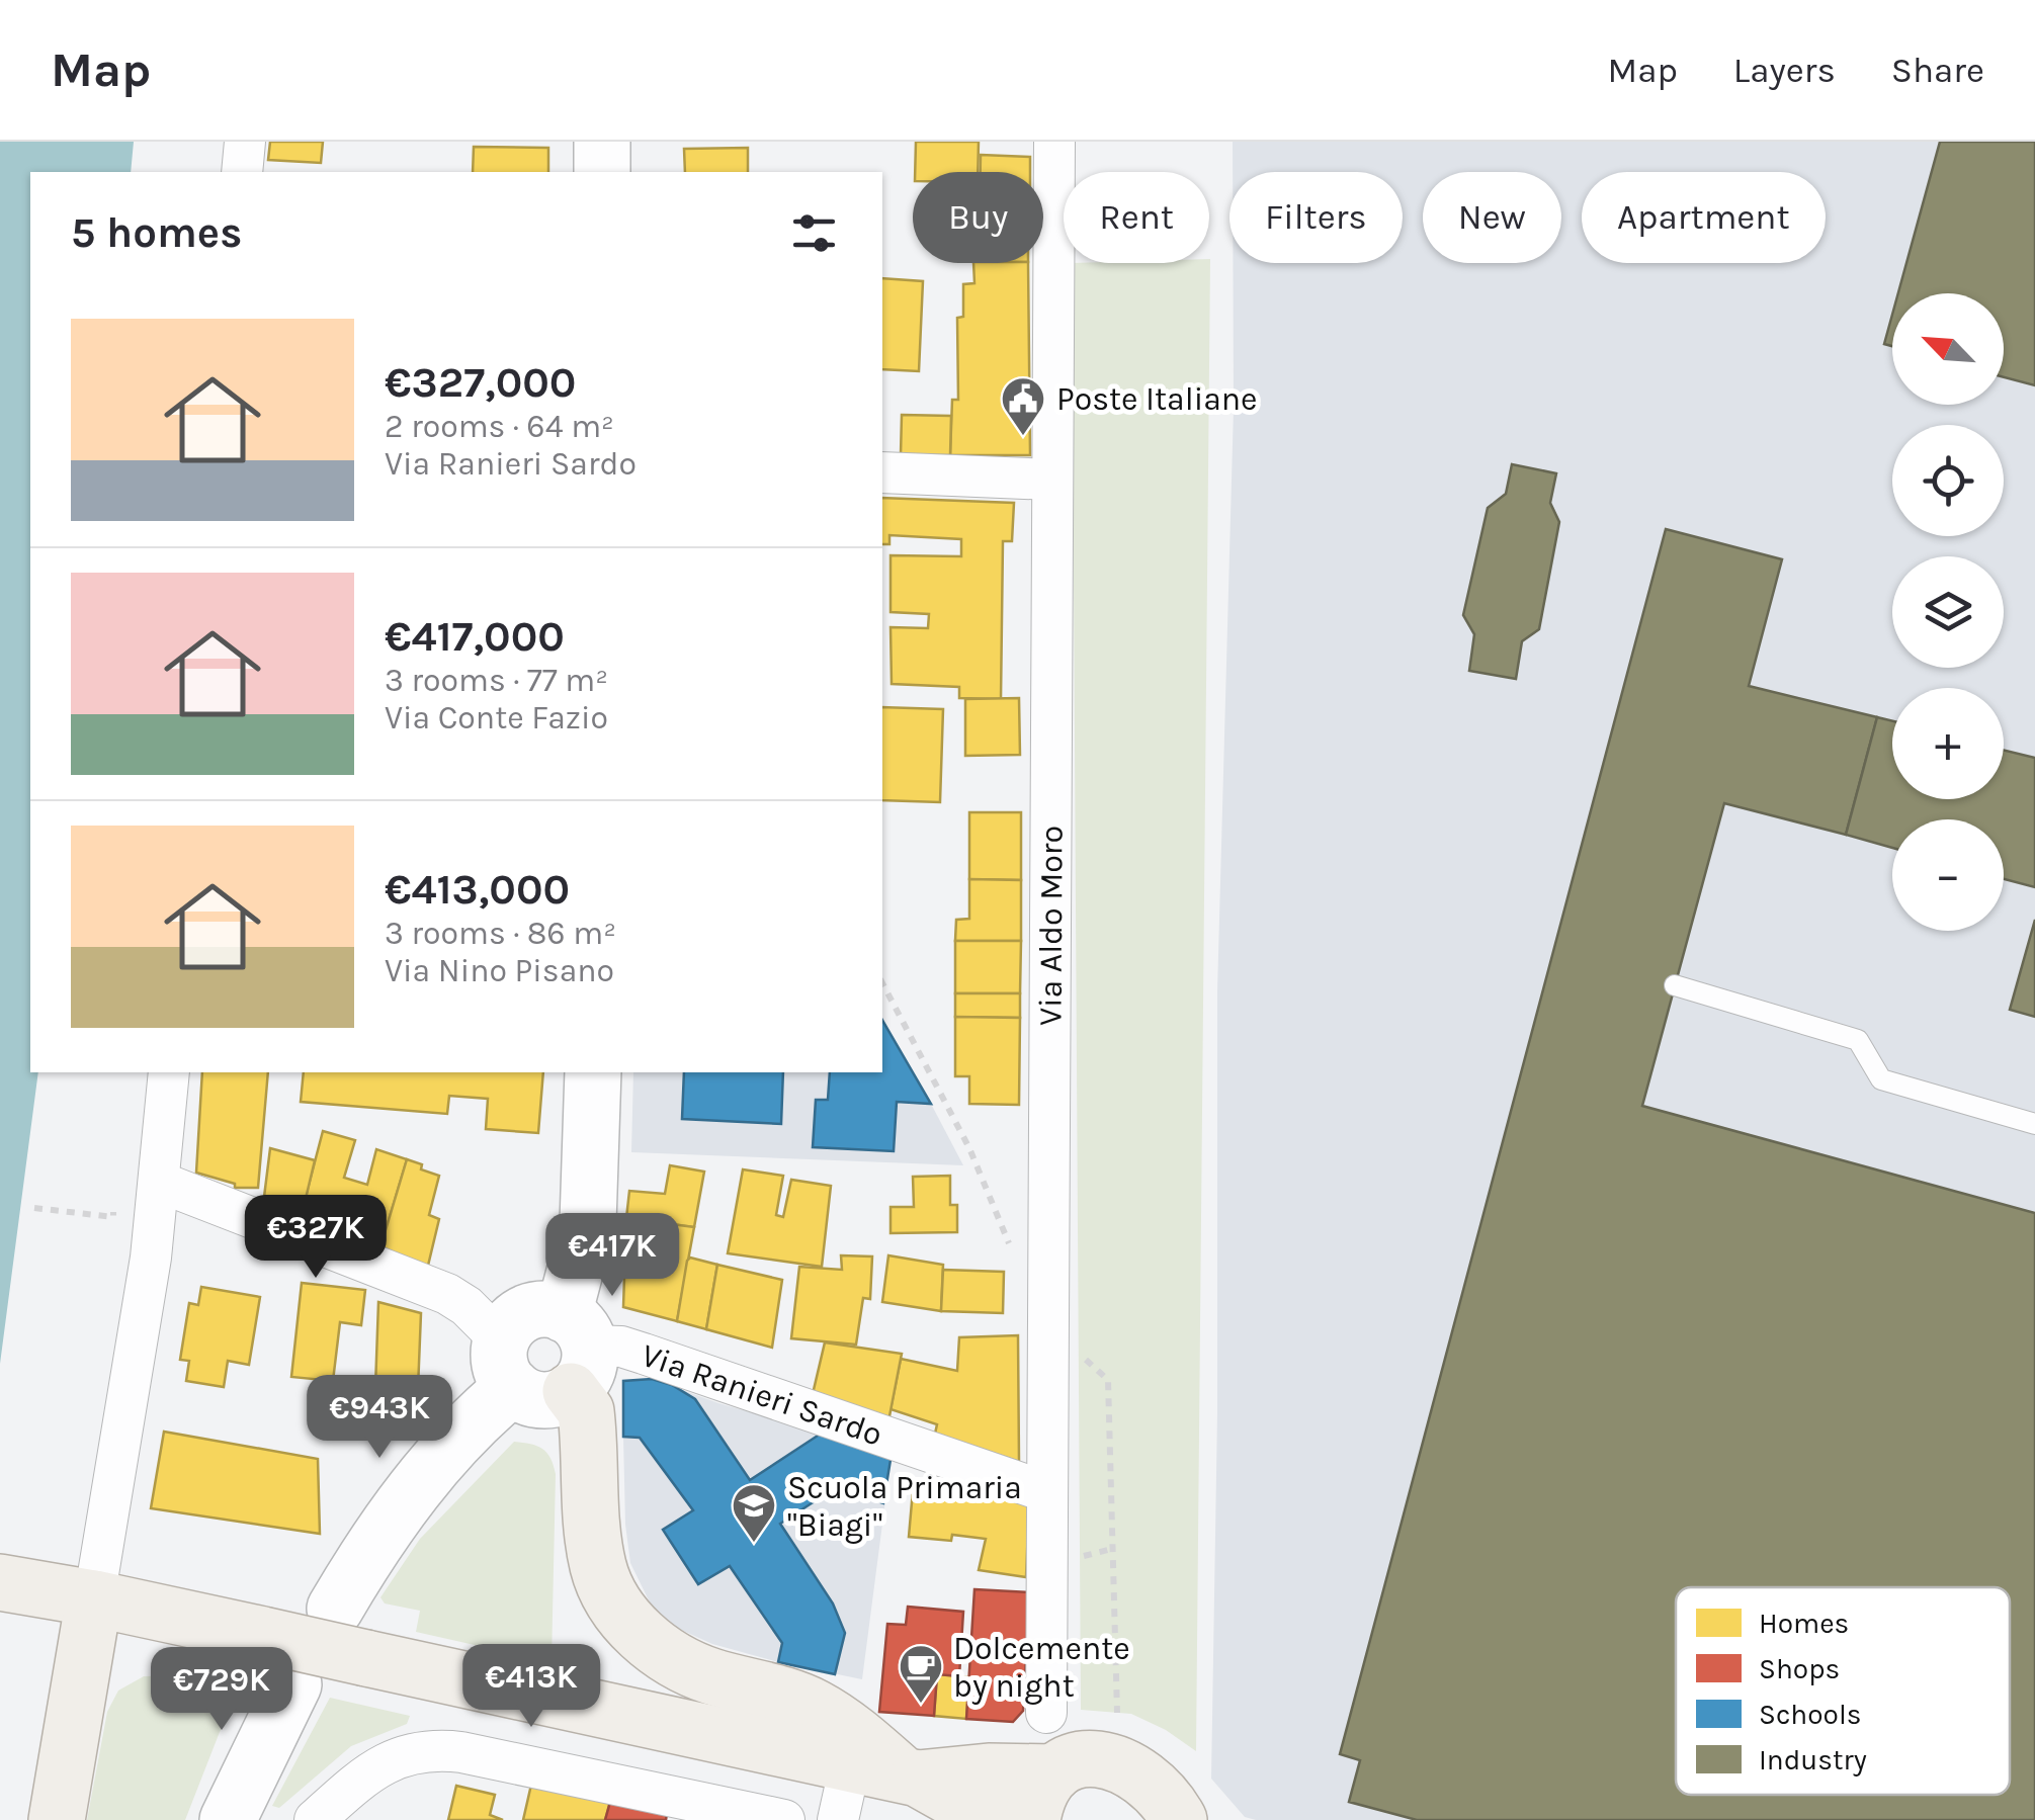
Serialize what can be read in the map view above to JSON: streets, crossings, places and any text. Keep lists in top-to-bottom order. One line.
{"streets":{"street":["Via Aldo Moro","Via Ranieri Sardo"]},"crossings":[["Via Aldo Moro","Via Ranieri Sardo"]],"places":{"public building":["Poste Italiane"],"school or university":["Scuola Primaria \"Biagi\""],"cafe":["Dolcemente by night"]},"legend":["Homes","Shops","Schools","Industry"],"north":"top left","page":{"header":"Map","nav":["Map","Layers","Share"],"chip":["Buy","Rent","Filters","New","Apartment"],"heading":"5 homes","map_buttons":["+","−"],"list":[{"name":"€327,000","note":"2 rooms · 64 m² · Via Ranieri Sardo"},{"name":"€417,000","note":"3 rooms · 77 m² · Via Conte Fazio"},{"name":"€413,000","note":"3 rooms · 86 m² · Via Nino Pisano"}],"price":["€327K","€417K","€943K","€413K","€729K"]}}
